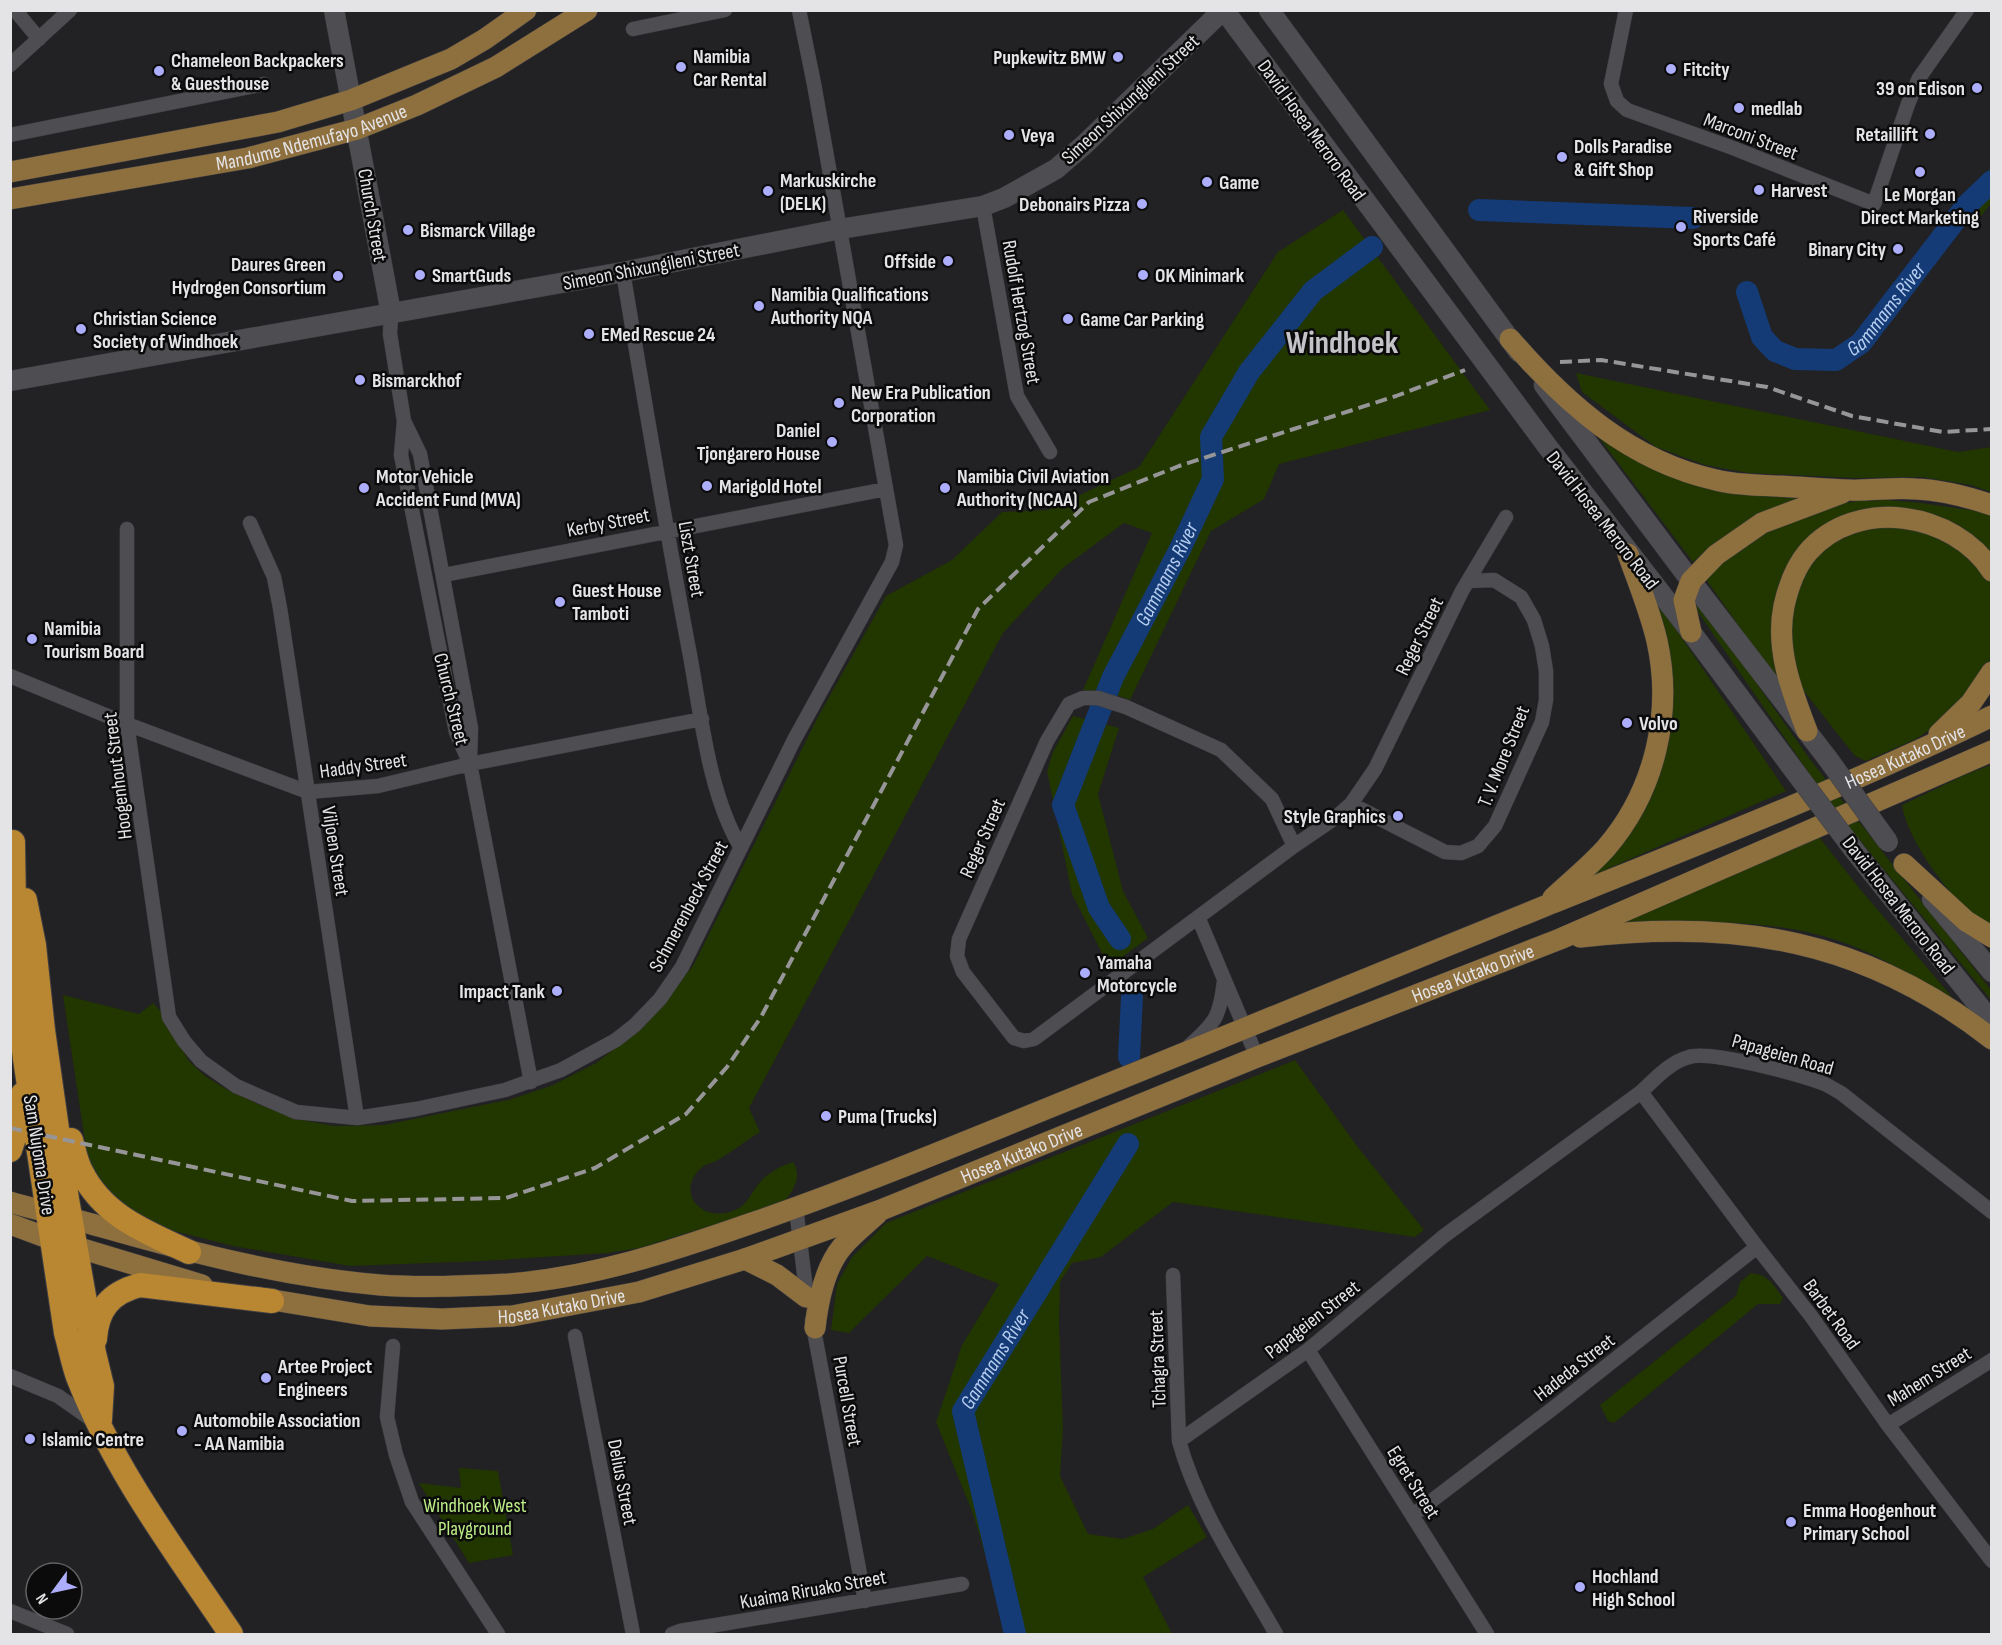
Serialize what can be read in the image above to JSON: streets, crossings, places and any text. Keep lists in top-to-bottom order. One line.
{"streets":{"highway":["Sam Nujoma Drive"],"main road":["Simeon Shixungileni Street","David Hosea Meroro Road","Mandume Ndemufayo Avenue","Church Street","Hosea Kutako Drive"],"street":["Marconi Street","Rudolf Hertzog Street","Kerby Street","Liszt Street","Reger Street","T. V. More Street","Haddy Street","Hoogenhout Street","Viljoen Street","Schmerenbeck Street","Papageien Road","Barbet Road","Papageien Street","Tchagra Street","Hadeda Street","Mahem Street","Purcell Street","Delius Street","Egret Street","Kuaima Riruako Street"]},"crossings":[["Simeon Shixungileni Street","David Hosea Meroro Road"],["Simeon Shixungileni Street","Church Street"],["Simeon Shixungileni Street","Rudolf Hertzog Street"],["Simeon Shixungileni Street","Liszt Street"],["Simeon Shixungileni Street","Schmerenbeck Street"],["Mandume Ndemufayo Avenue","Church Street"],["Church Street","Kerby Street"],["Church Street","Haddy Street"],["Church Street","Schmerenbeck Street"],["Kerby Street","Liszt Street"],["Kerby Street","Schmerenbeck Street"],["Liszt Street","Haddy Street"],["Liszt Street","Schmerenbeck Street"],["Reger Street","T. V. More Street"],["Hosea Kutako Drive","Sam Nujoma Drive"],["Hosea Kutako Drive","Purcell Street"],["Haddy Street","Hoogenhout Street"],["Haddy Street","Viljoen Street"],["Hoogenhout Street","Schmerenbeck Street"],["Viljoen Street","Schmerenbeck Street"],["Papageien Road","Barbet Road"],["Papageien Road","Papageien Street"],["Barbet Road","Papageien Street"],["Barbet Road","Hadeda Street"],["Barbet Road","Mahem Street"],["Papageien Street","Tchagra Street"],["Papageien Street","Egret Street"],["Hadeda Street","Egret Street"],["Purcell Street","Kuaima Riruako Street"]],"districts":["Windhoek"],"water":["Gammams River"],"parks":["Windhoek West Playground"],"places":["Pupkewitz BMW","Namibia Car Rental","Fitcity","Chameleon Backpackers & Guesthouse","39 on Edison","medlab","Retaillift","Veya","Dolls Paradise & Gift Shop","Le Morgan Direct Marketing","Game","Harvest","Markuskirche (DELK)","Debonairs Pizza","Riverside Sports Café","Bismarck Village","Binary City","Offside","SmartGuds","OK Minimark","Daures Green Hydrogen Consortium","Namibia Qualifications Authority NQA","Game Car Parking","Christian Science Society of Windhoek","EMed Rescue 24","Bismarckhof","New Era Publication Corporation","Daniel Tjongarero House","Marigold Hotel","Motor Vehicle Accident Fund (MVA)","Namibia Civil Aviation Authority (NCAA)","Guest House Tamboti","Namibia Tourism Board","Volvo","Style Graphics","Yamaha Motorcycle","Impact Tank","Puma (Trucks)","Artee Project Engineers","Automobile Association - AA Namibia","Islamic Centre","Emma Hoogenhout Primary School","Hochland High School"],"north":"bottom left"}
